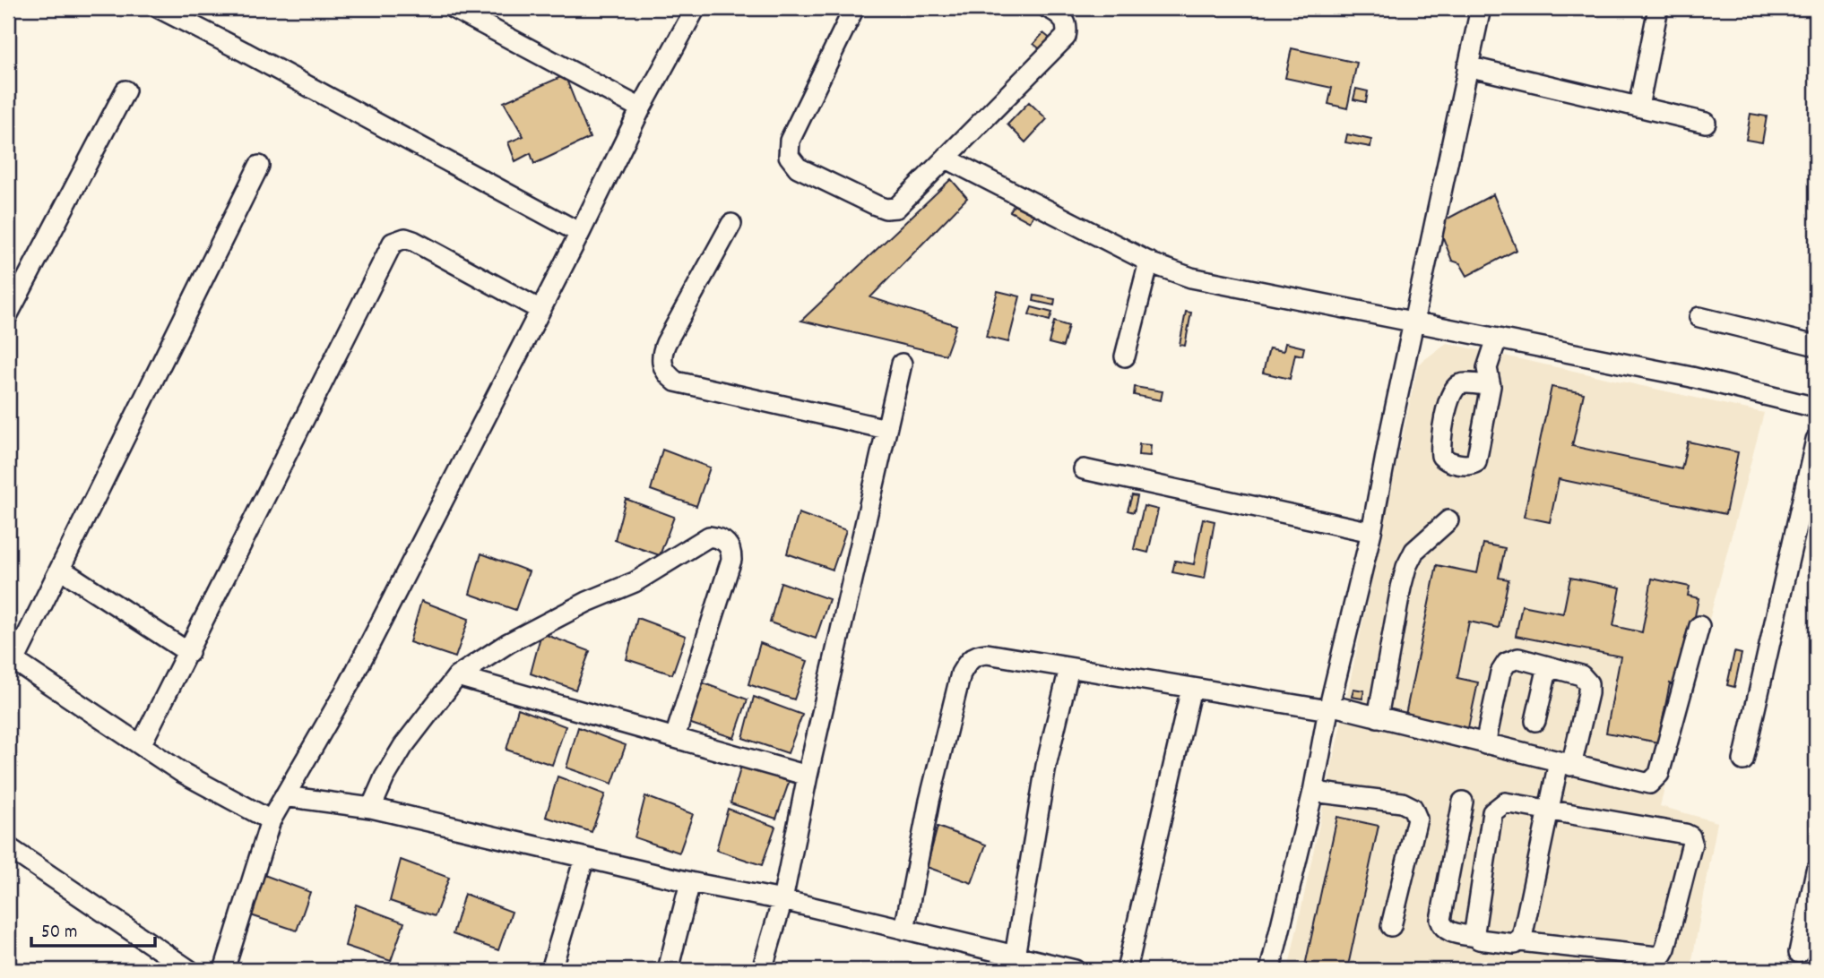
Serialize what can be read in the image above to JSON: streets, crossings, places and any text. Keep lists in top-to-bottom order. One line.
{"scale_bar":"50 m"}
